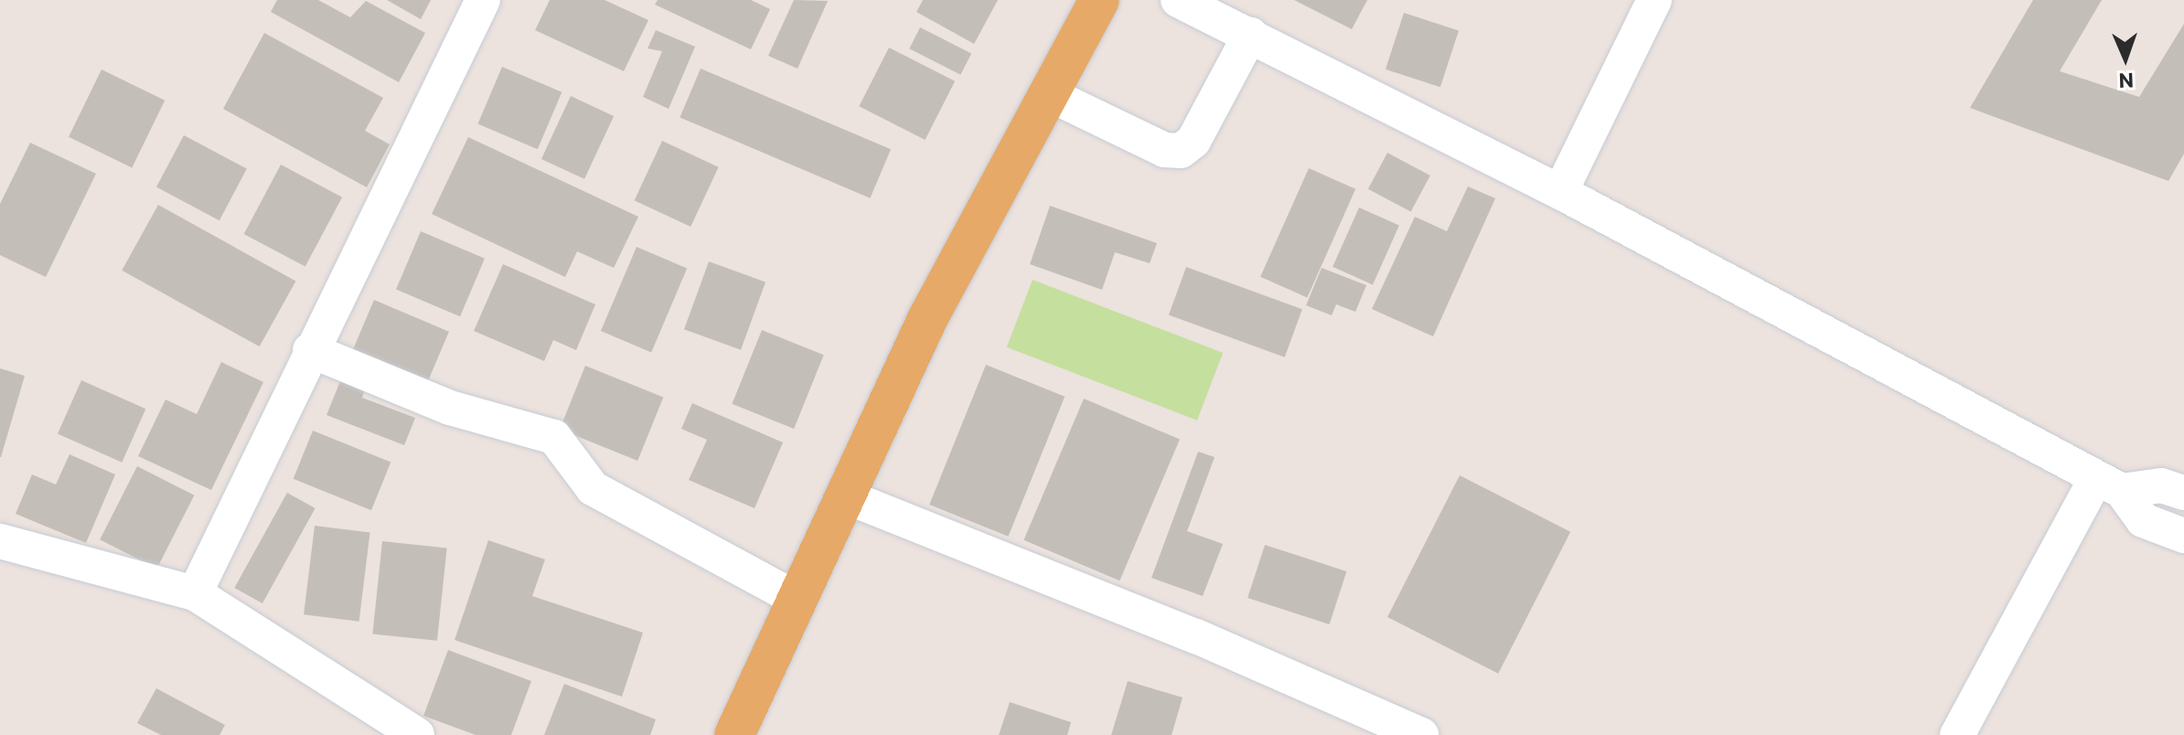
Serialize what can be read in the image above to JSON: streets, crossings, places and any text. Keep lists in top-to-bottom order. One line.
{"north":"bottom"}
